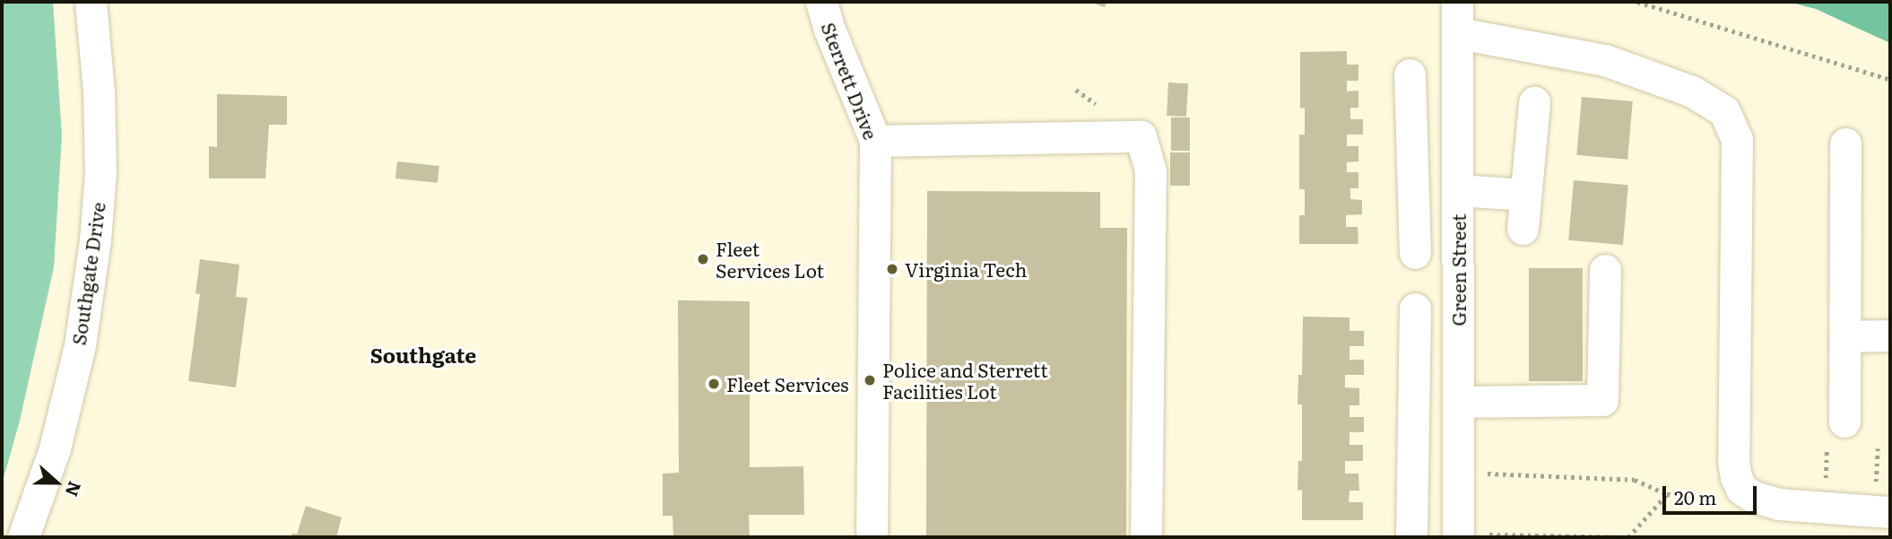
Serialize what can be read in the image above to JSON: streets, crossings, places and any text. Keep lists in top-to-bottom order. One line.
{"streets":{"street":["Sterrett Drive","Green Street","Southgate Drive"]},"districts":["Southgate"],"places":["Fleet Services Lot","Virginia Tech","Police and Sterrett Facilities Lot","Fleet Services"],"scale_bar":"20 m","north":"right"}
